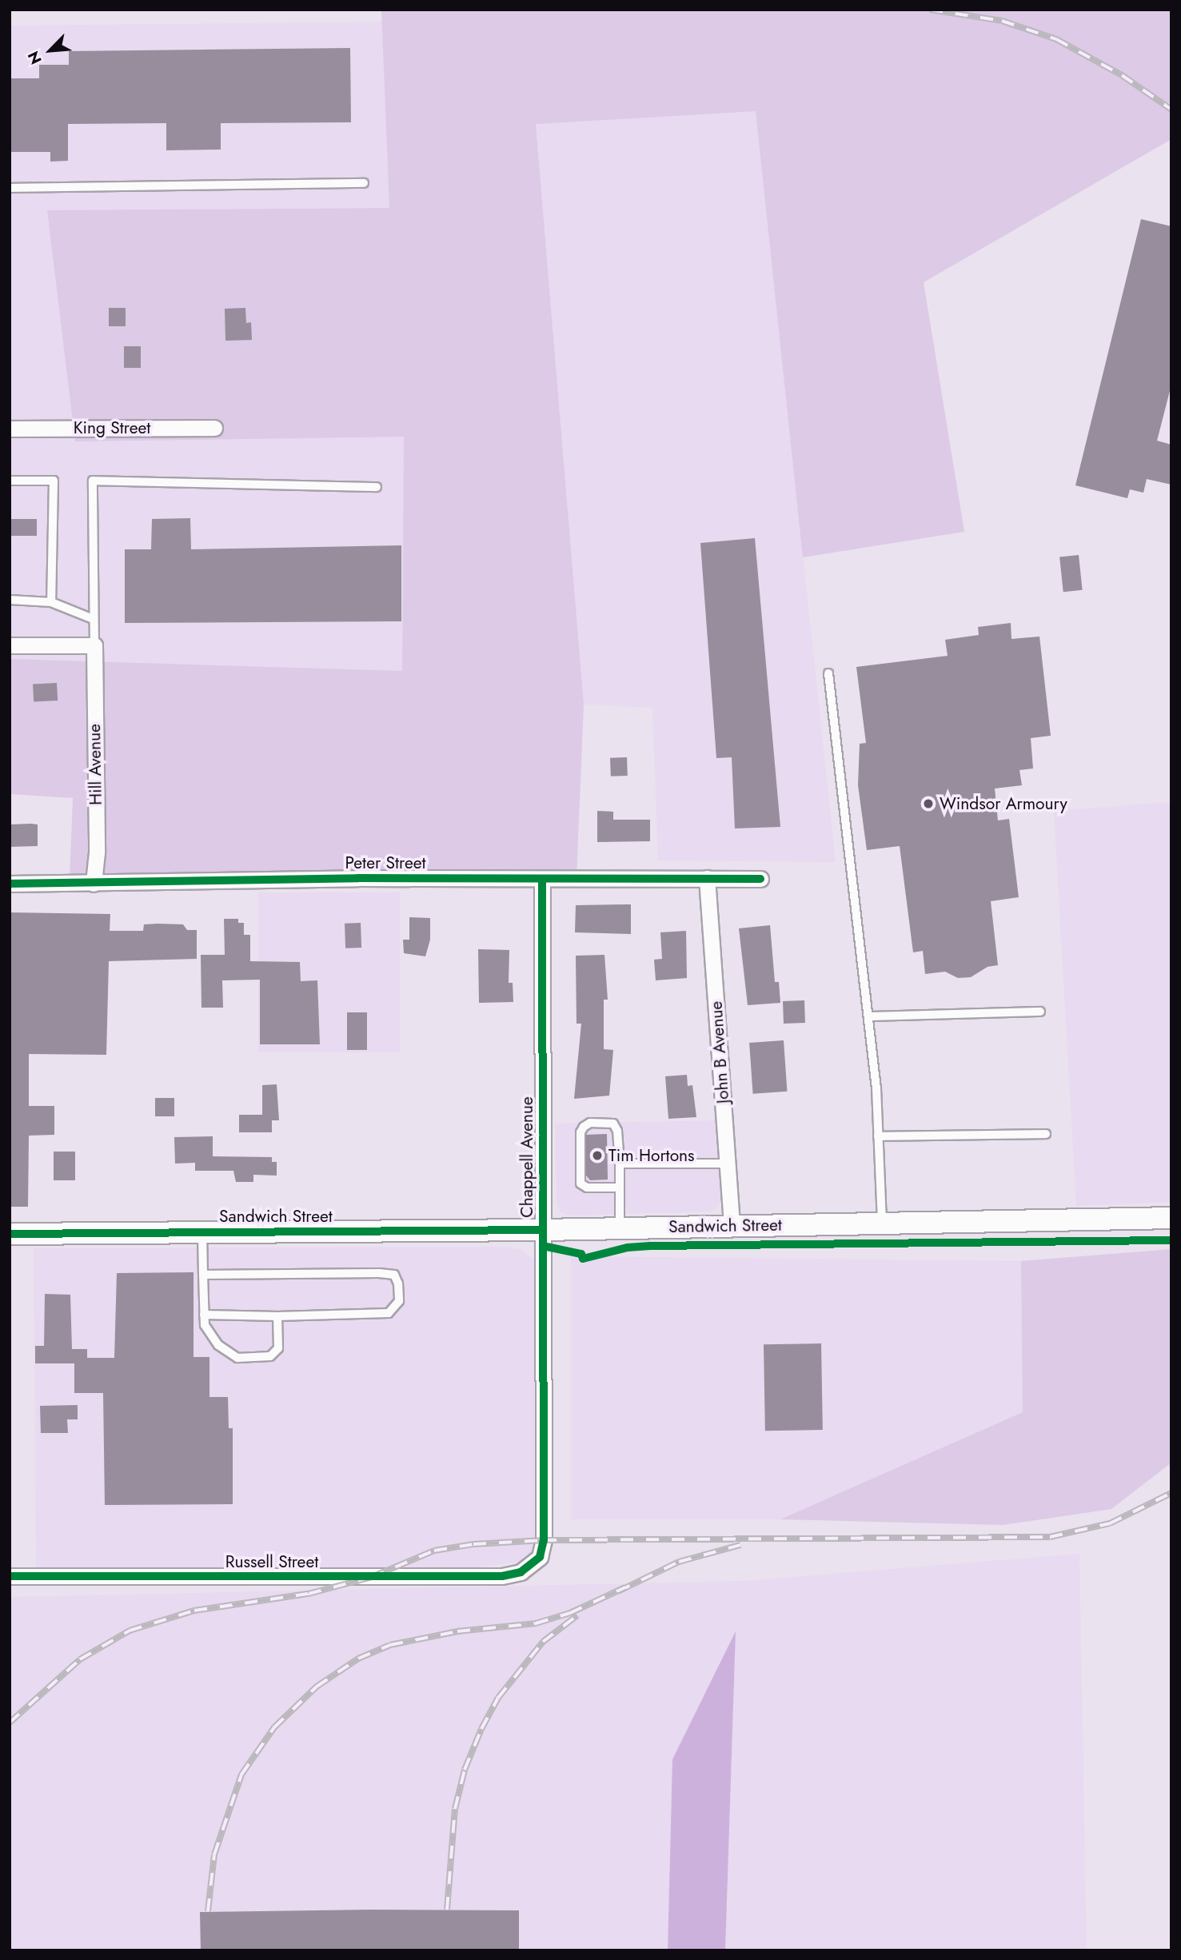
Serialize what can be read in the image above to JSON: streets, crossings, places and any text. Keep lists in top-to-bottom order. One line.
{"streets":{"main road":["Sandwich Street"],"street":["King Street","Hill Avenue","Peter Street","John B Avenue","Chappell Avenue","Russell Street"]},"crossings":[["Hill Avenue","Peter Street"],["Peter Street","John B Avenue"],["Peter Street","Chappell Avenue"],["John B Avenue","Sandwich Street"],["Chappell Avenue","Sandwich Street"],["Chappell Avenue","Russell Street"]],"places":["Windsor Armoury","Tim Hortons"],"north":"bottom left"}
